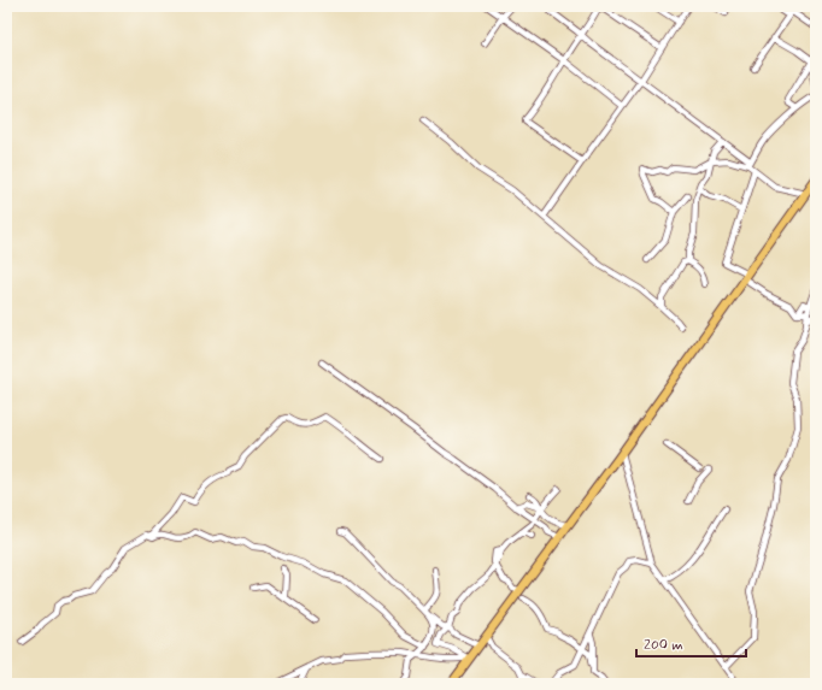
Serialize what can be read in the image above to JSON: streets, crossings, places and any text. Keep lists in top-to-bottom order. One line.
{"scale_bar":"200 m"}
